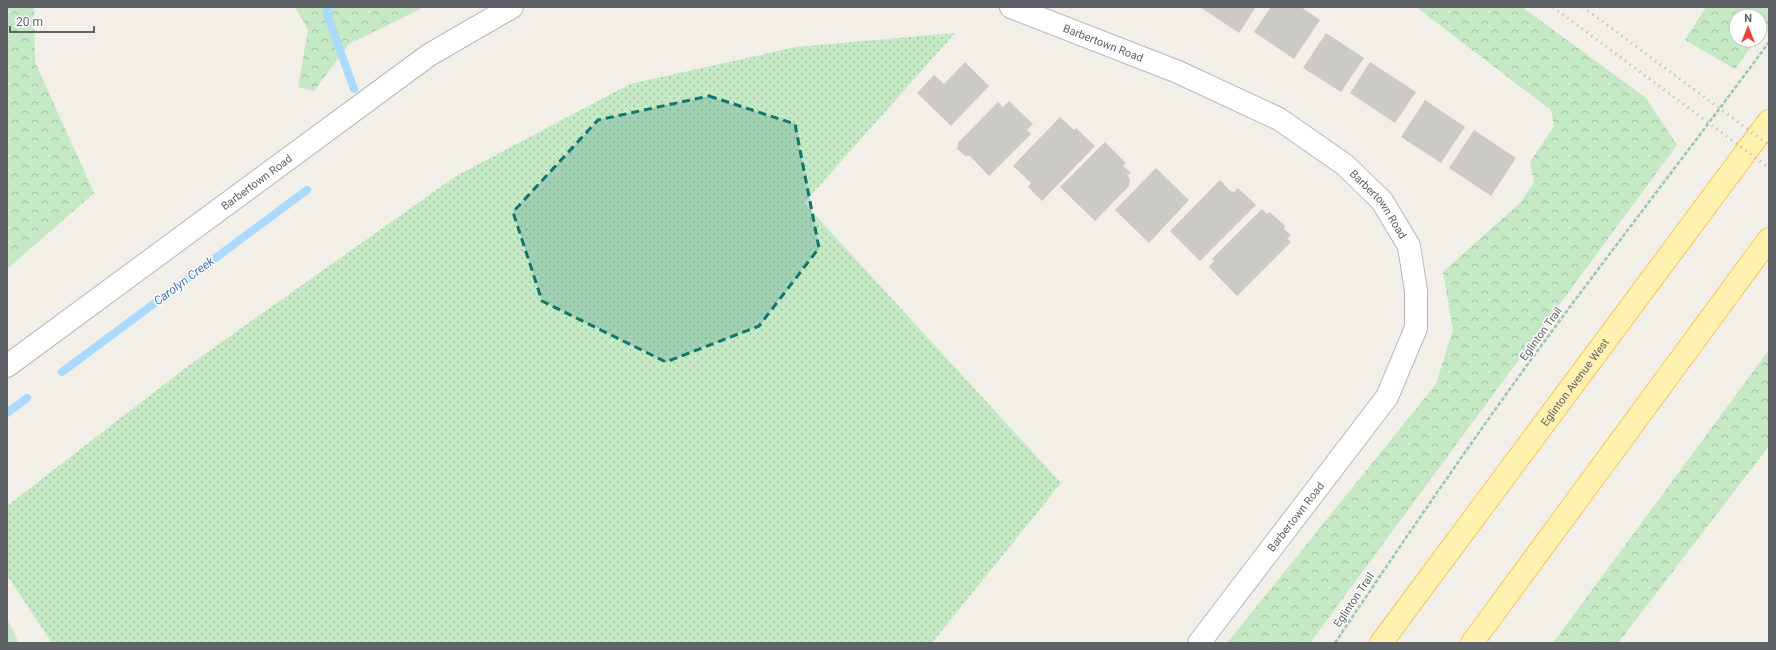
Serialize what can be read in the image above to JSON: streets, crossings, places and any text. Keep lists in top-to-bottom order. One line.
{"streets":{"main road":["Eglinton Avenue West"],"street":["Barbertown Road"],"path":["Eglinton Trail"]},"water":["Carolyn Creek"],"scale_bar":"20 m","north":"top"}
